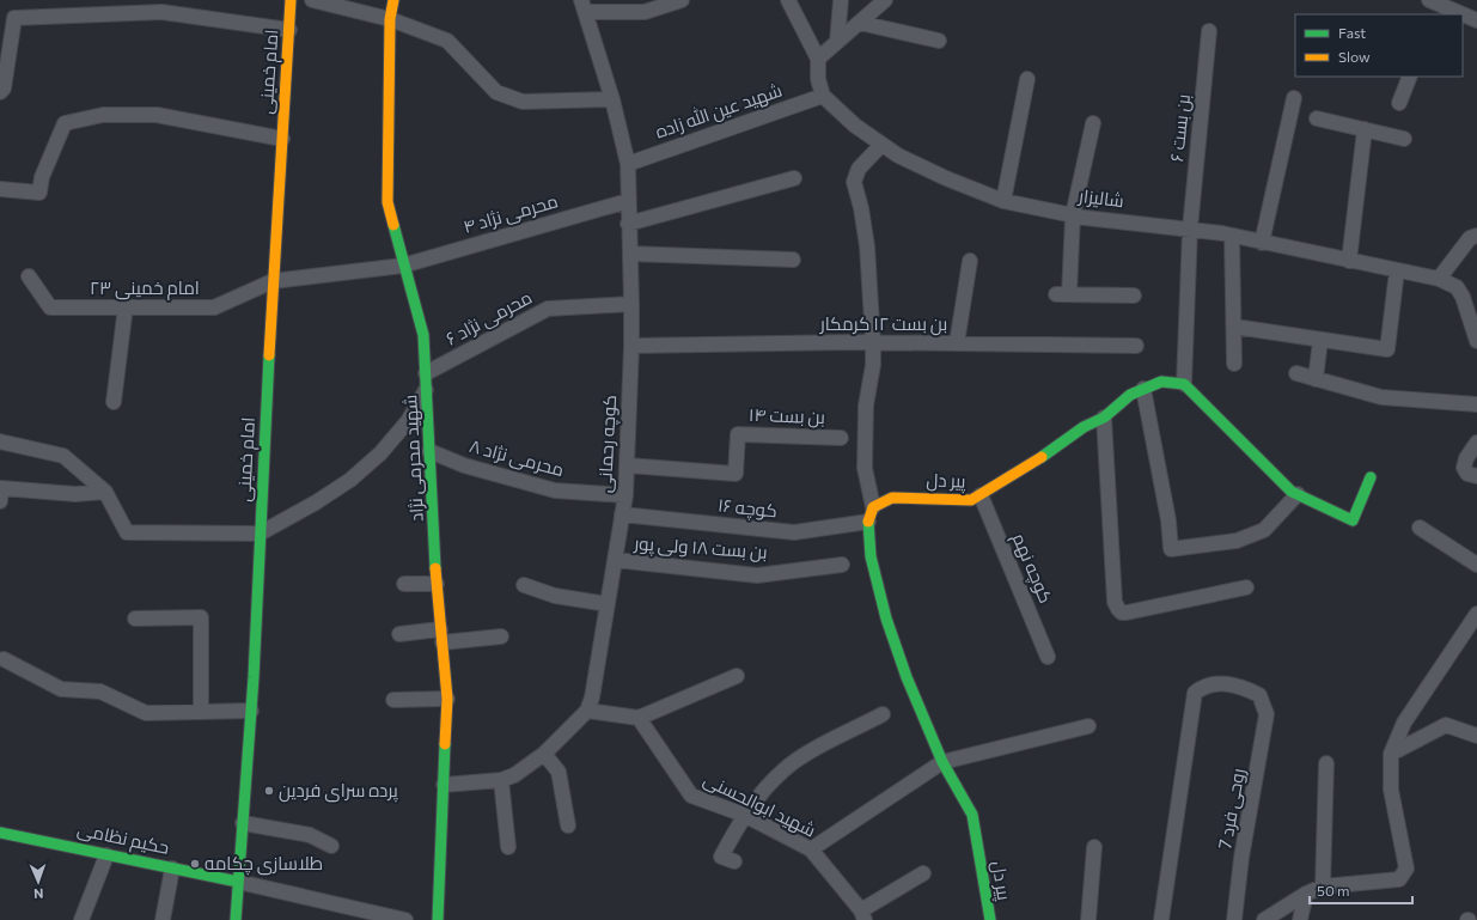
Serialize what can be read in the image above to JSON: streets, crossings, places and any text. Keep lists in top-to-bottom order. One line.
{"streets":{"street":["امام خمینی","شهید عین الله زاده","بن بست ۶","شالیزار","محرمی نژاد ۴","امام خمینی ۲۳","محرمی نژاد ۶","بن بست ۱۲ کرمکار","بن بست ۱۴","کوچه رحمانی","شهید محرمی نژاد","محرمی نژاد ۸","پیر دل","کوچه ۱۶","بن بست ۱۸ ولی پور","کوچه نهم","شهید ابوالحسنی","روحی فرد 7","حکیم نظامی"]},"crossings":[["امام خمینی","محرمی نژاد ۴"],["امام خمینی","امام خمینی ۲۳"],["امام خمینی","حکیم نظامی"],["شهید عین الله زاده","شالیزار"],["شهید عین الله زاده","کوچه رحمانی"],["بن بست ۶","شالیزار"],["بن بست ۶","پیر دل"],["محرمی نژاد ۴","امام خمینی ۲۳"],["محرمی نژاد ۴","کوچه رحمانی"],["محرمی نژاد ۴","شهید محرمی نژاد"],["محرمی نژاد ۶","کوچه رحمانی"],["محرمی نژاد ۶","شهید محرمی نژاد"],["بن بست ۱۲ کرمکار","کوچه رحمانی"],["بن بست ۱۴","کوچه رحمانی"],["کوچه رحمانی","شهید محرمی نژاد"],["کوچه رحمانی","محرمی نژاد ۸"],["کوچه رحمانی","کوچه ۱۶"],["کوچه رحمانی","بن بست ۱۸ ولی پور"],["شهید محرمی نژاد","محرمی نژاد ۸"],["پیر دل","کوچه ۱۶"],["پیر دل","کوچه نهم"]],"places":["پرده سرای فردین","طلاسازی چکامه"],"legend":["Fast","Slow"],"scale_bar":"50 m","north":"bottom"}
